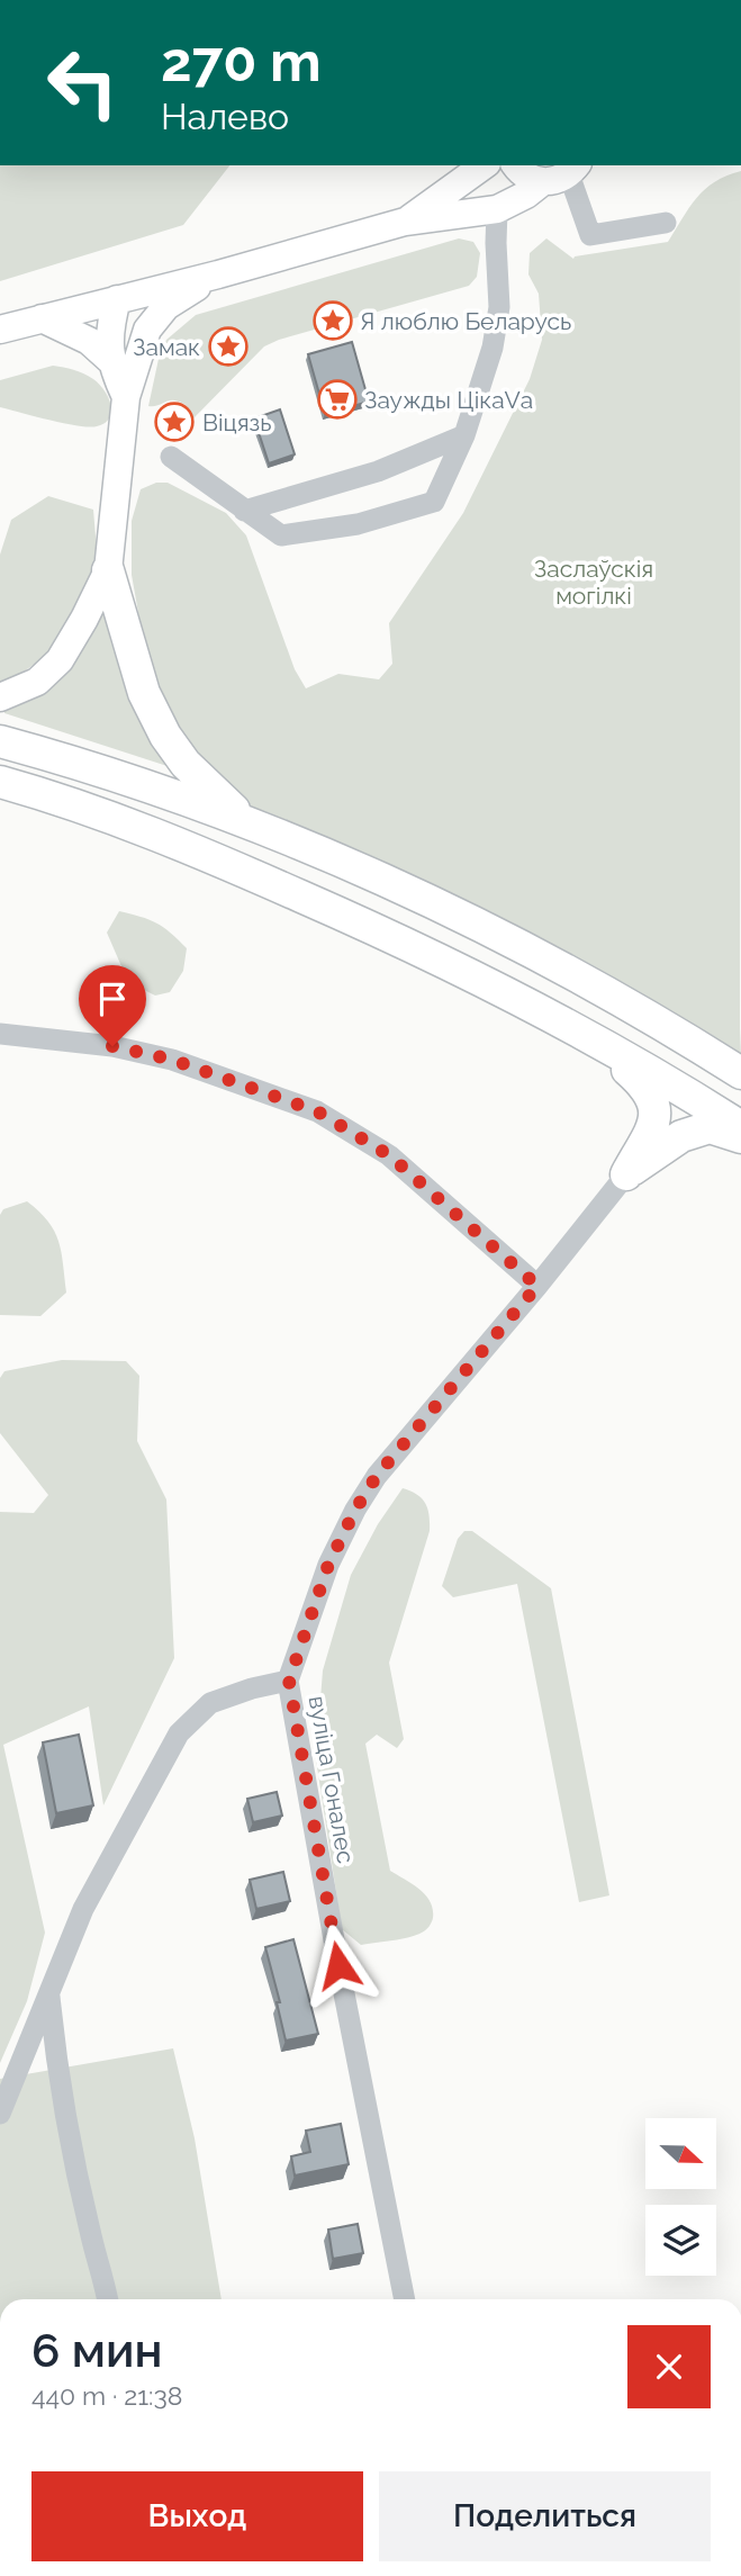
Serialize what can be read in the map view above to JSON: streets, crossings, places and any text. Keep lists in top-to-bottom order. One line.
{"streets":{"street":["вуліца Гоналес"]},"parks":["Заслаўскія могілкі"],"places":{"place":["Я люблю Беларусь","Замак","Віцязь"],"supermarket":["Заужды ЦікаVа"]},"north":"right","page":{"turn":["270 m","Налево"],"heading":["6 мин","440 m · 21:38"],"buttons":["Выход","Поделиться"]}}
